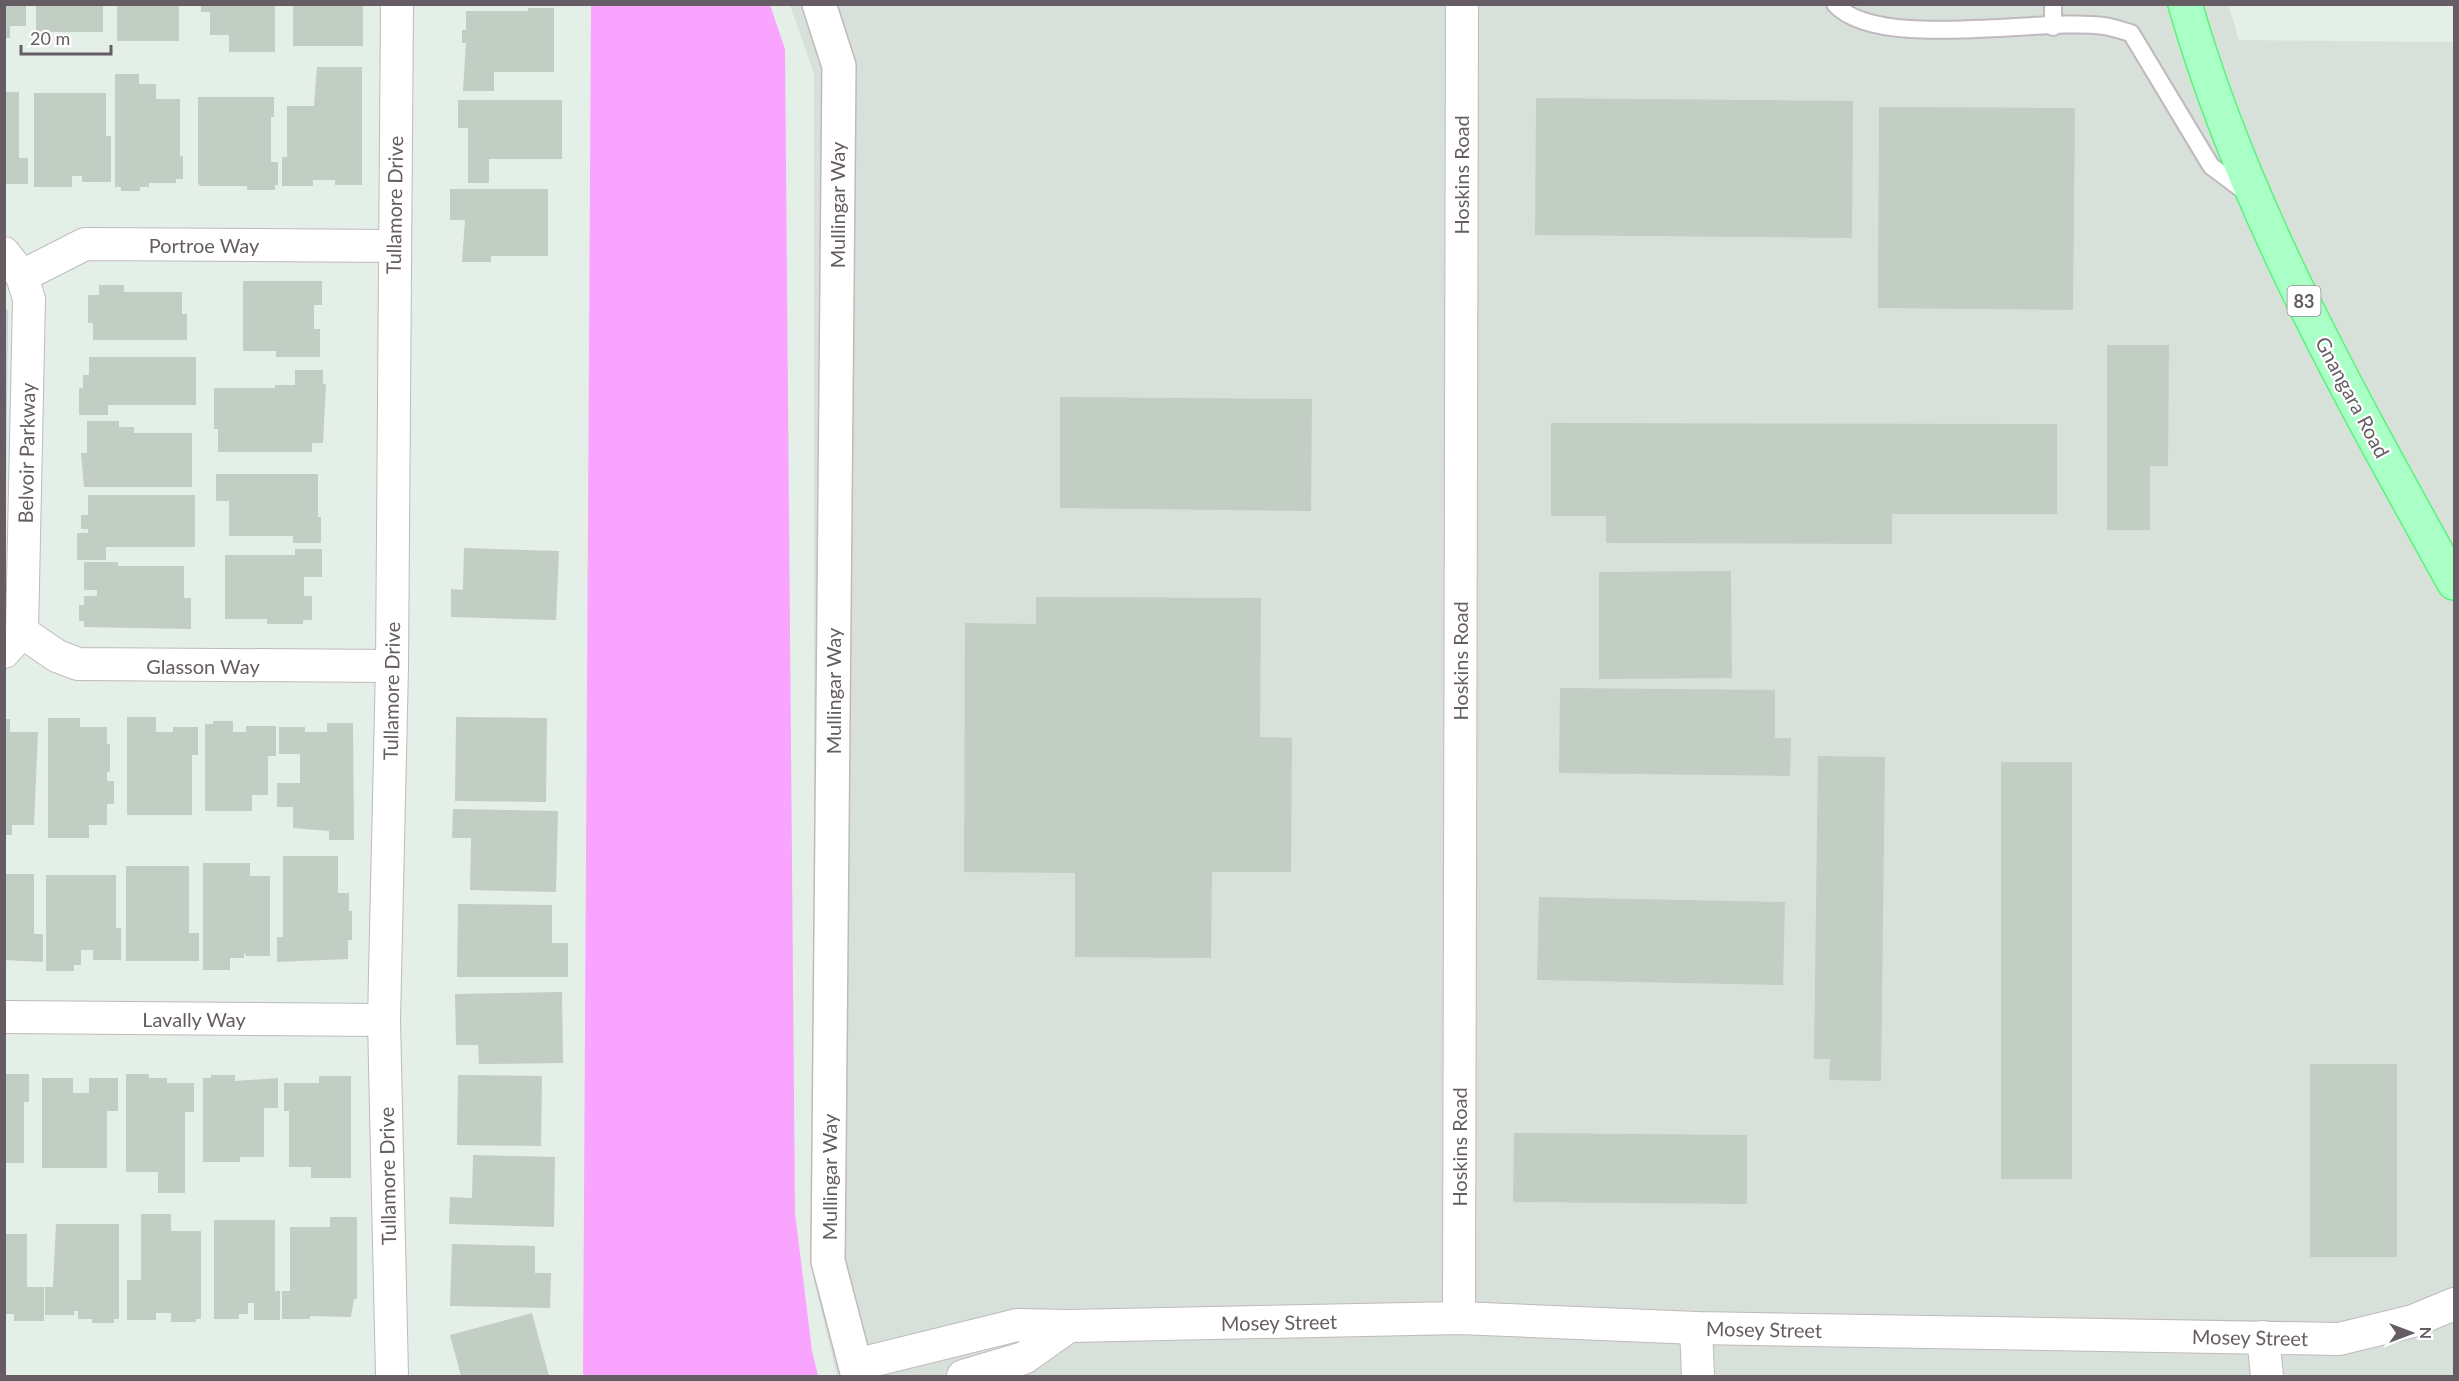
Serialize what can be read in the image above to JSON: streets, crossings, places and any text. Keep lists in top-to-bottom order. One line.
{"streets":{"main road":["83","Gnangara Road"],"street":["Hoskins Road","Tullamore Drive","Mullingar Way","Portroe Way","Belvoir Parkway","Glasson Way","Lavally Way","Mosey Street"]},"crossings":[["Hoskins Road","Mosey Street"],["Tullamore Drive","Portroe Way"],["Tullamore Drive","Glasson Way"],["Tullamore Drive","Lavally Way"],["Mullingar Way","Mosey Street"],["Portroe Way","Belvoir Parkway"],["Belvoir Parkway","Glasson Way"]],"scale_bar":"20 m","north":"right"}
